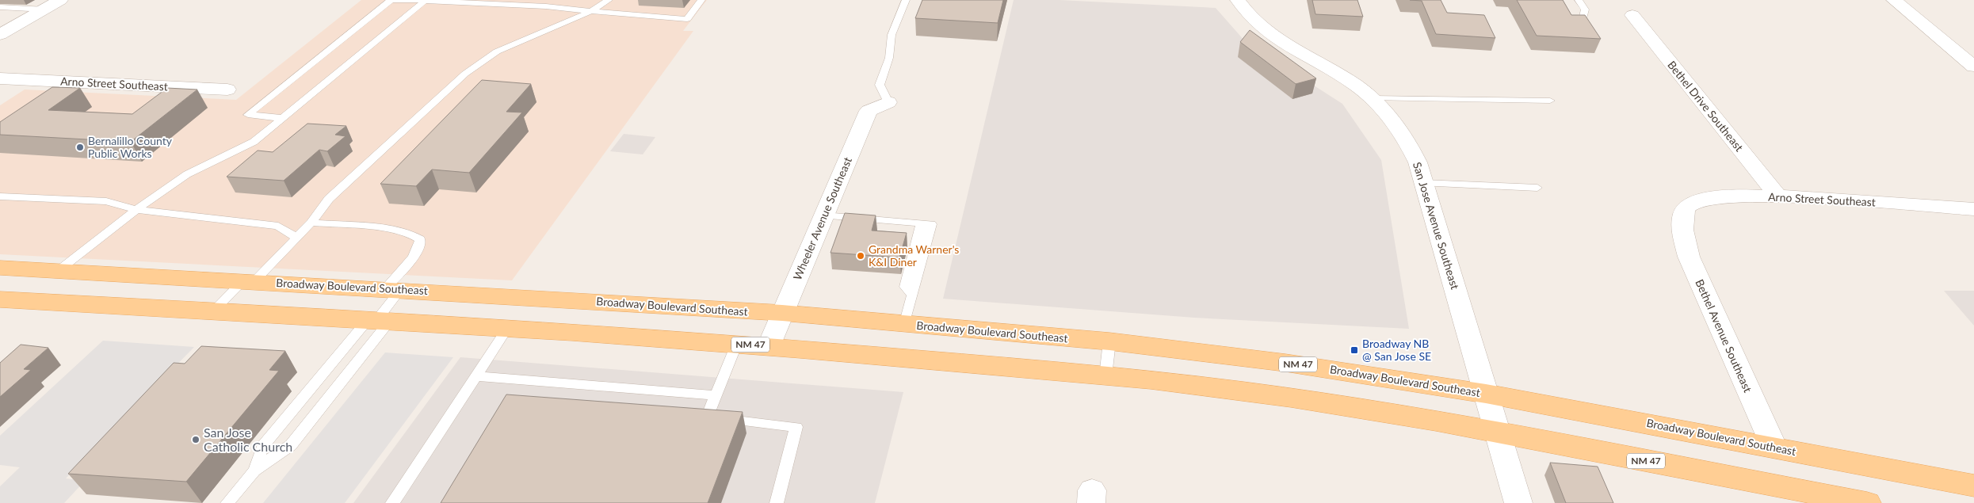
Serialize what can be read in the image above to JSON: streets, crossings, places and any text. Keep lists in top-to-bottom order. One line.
{"streets":{"main road":["Broadway Boulevard Southeast","NM 47"],"street":["Arno Street Southeast","Bethel Drive Southeast","Wheeler Avenue Southeast","San Jose Avenue Southeast","Bethel Avenue Southeast"]},"crossings":[["Arno Street Southeast","Bethel Drive Southeast"],["Arno Street Southeast","Bethel Avenue Southeast"],["Wheeler Avenue Southeast","Broadway Boulevard Southeast"],["Wheeler Avenue Southeast","NM 47"],["San Jose Avenue Southeast","Broadway Boulevard Southeast"],["San Jose Avenue Southeast","NM 47"],["Broadway Boulevard Southeast","Bethel Avenue Southeast"]],"places":{"other":["Bernalillo County Public Works","Grandma Warner's K&I Diner","San Jose Catholic Church"],"transit":["Broadway NB @ San Jose SE"]}}
